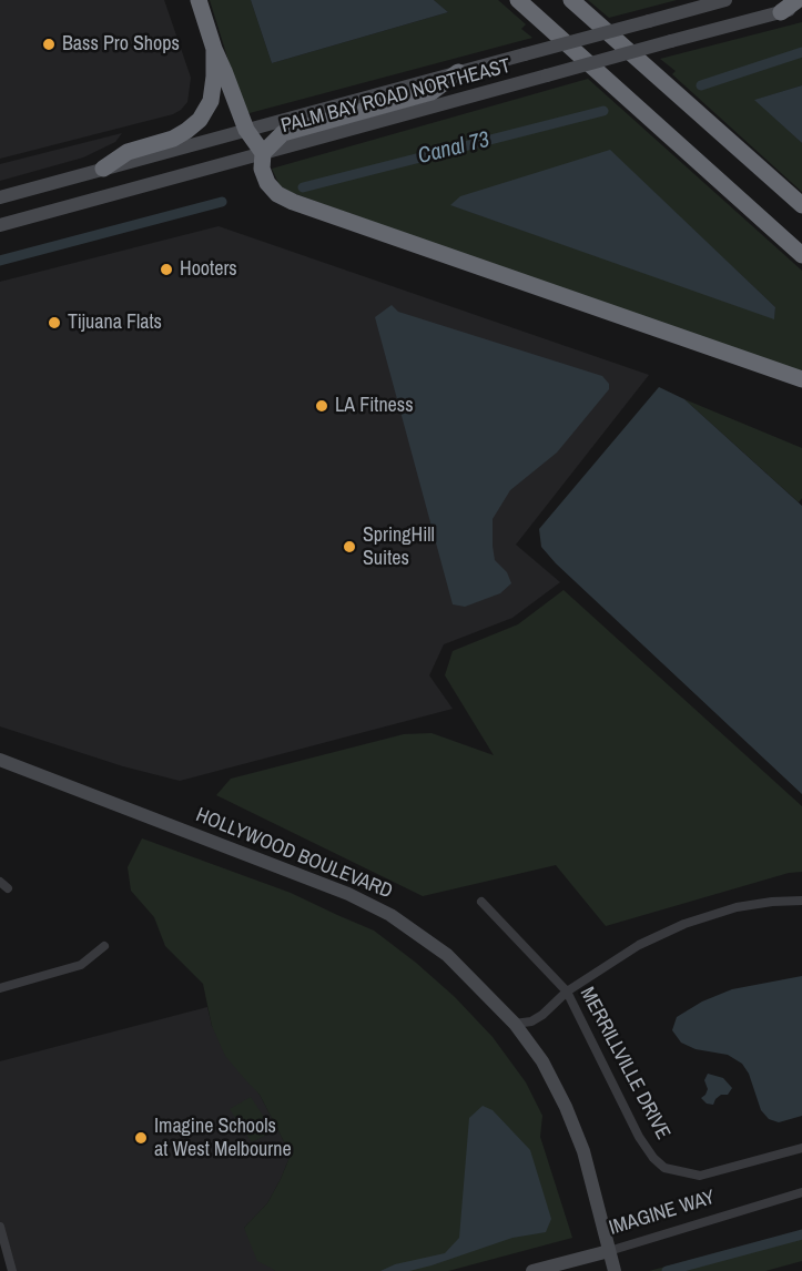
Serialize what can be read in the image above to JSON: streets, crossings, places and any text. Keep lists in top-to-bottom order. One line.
{"streets":{"main road":["PALM BAY ROAD NORTHEAST","HOLLYWOOD BOULEVARD","IMAGINE WAY"],"street":["MERRILLVILLE DRIVE"]},"crossings":[["HOLLYWOOD BOULEVARD","IMAGINE WAY"]],"water":["Canal 73"],"places":["Bass Pro Shops","Hooters","Tijuana Flats","LA Fitness","SpringHill Suites","Imagine Schools at West Melbourne"]}
